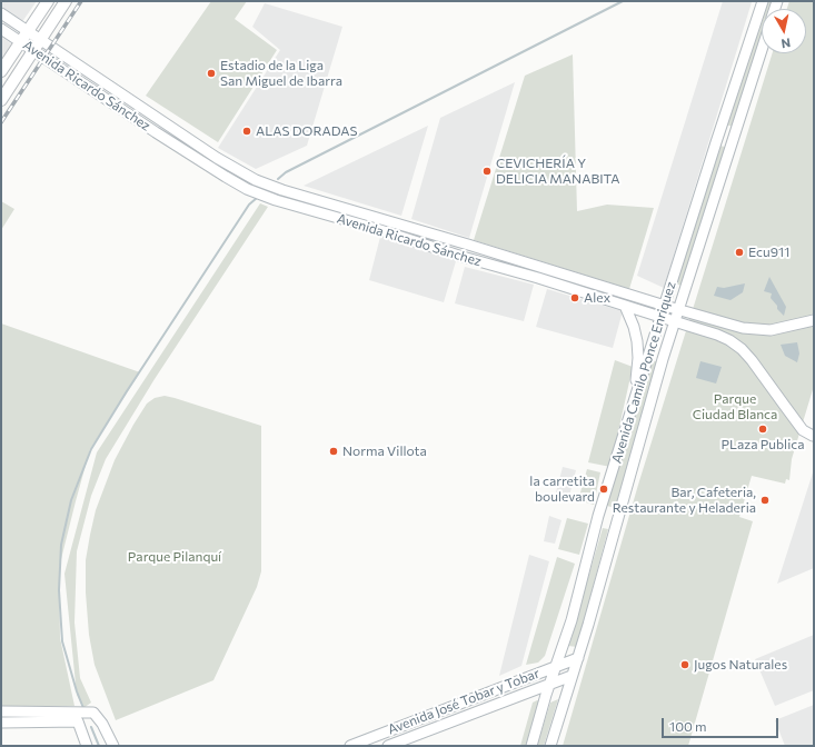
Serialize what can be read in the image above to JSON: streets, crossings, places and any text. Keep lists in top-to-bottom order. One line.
{"streets":{"main road":["Avenida Ricardo Sánchez","Avenida Camilo Ponce Enriquez","Avenida José Tobar y Tobar"]},"crossings":[["Avenida Ricardo Sánchez","Avenida Camilo Ponce Enriquez"],["Avenida Camilo Ponce Enriquez","Avenida José Tobar y Tobar"]],"parks":["Parque Ciudad Blanca","Parque Pilanquí"],"places":["Estadio de la Liga San Miguel de Ibarra","ALAS DORADAS","CEVICHERÍA Y DELICIA MANABITA","Ecu911","Alex","PLaza Publica","Norma Villota","la carretita boulevard","Bar, Cafeteria, Restaurante y Heladeria","Jugos Naturales"],"scale_bar":"100 m","north":"bottom"}
